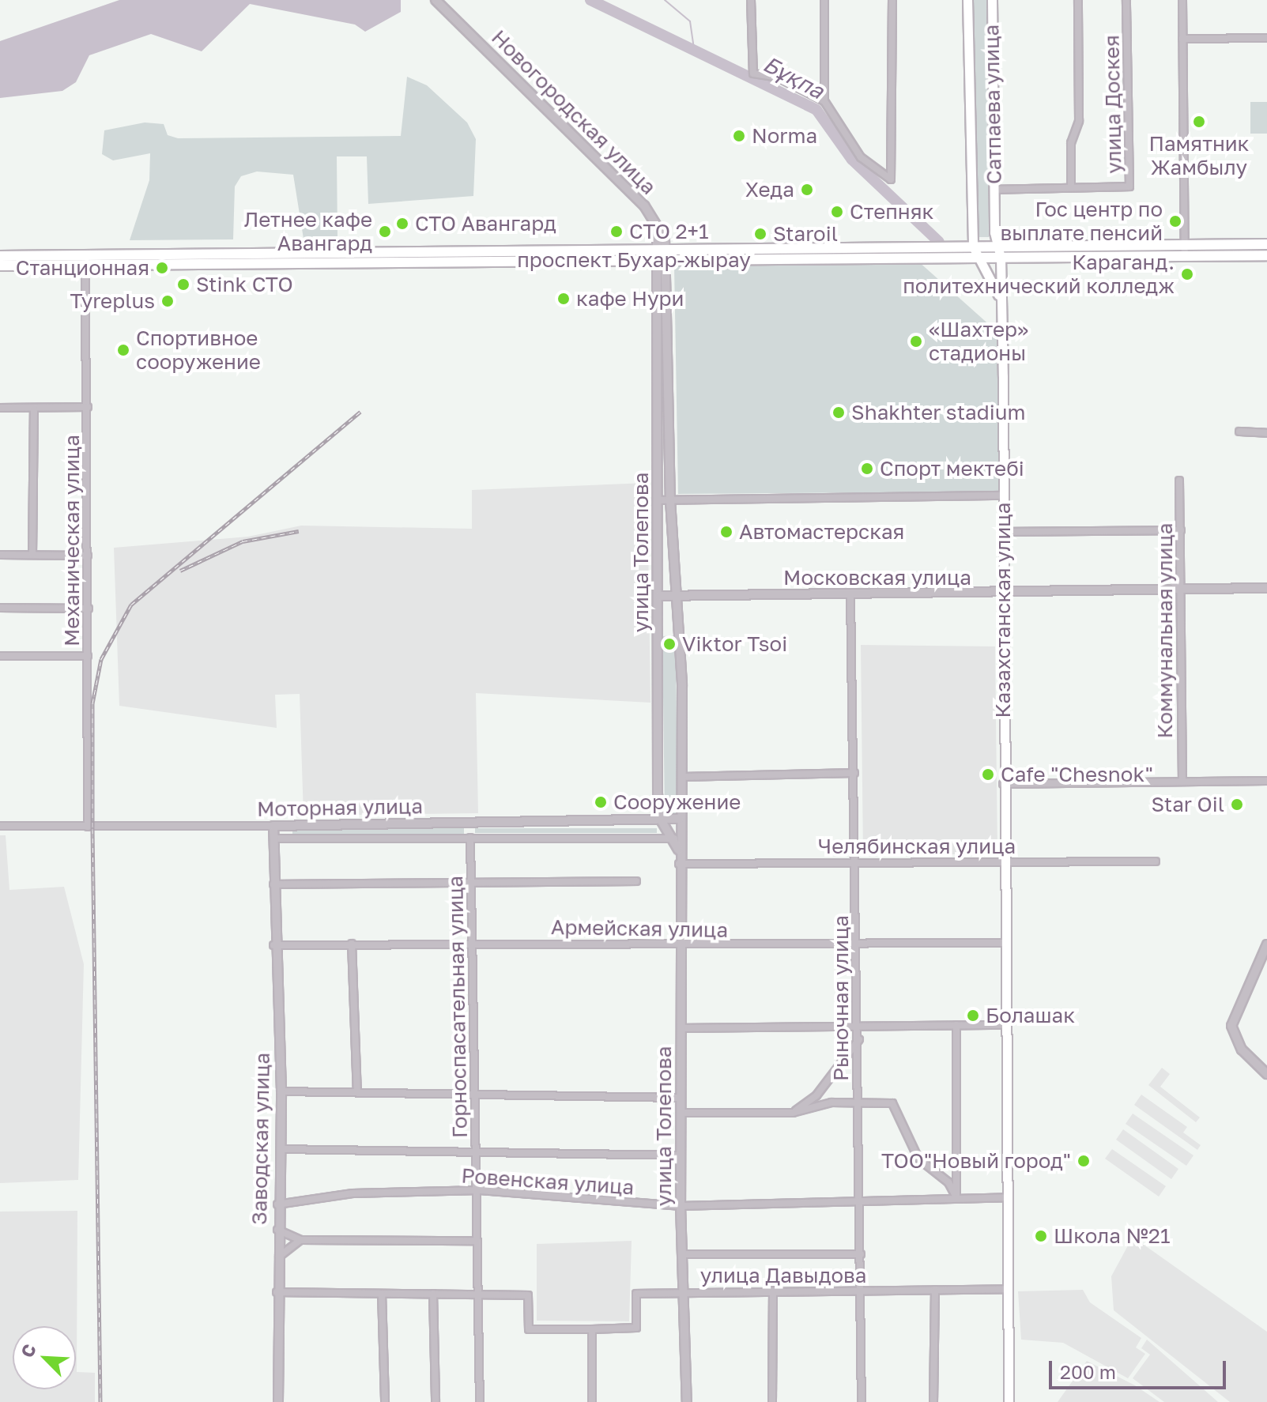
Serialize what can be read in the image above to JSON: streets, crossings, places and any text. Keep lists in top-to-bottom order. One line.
{"streets":{"main road":["Сатпаева улица","проспект Бухар-жырау","Казахстанская улица"],"street":["улица Доскея","Новогородская улица","Механическая улица","улица Толепова","Московская улица","Коммунальная улица","Моторная улица","Челябинская улица","Армейская улица","Рыночная улица","Горноспасательная улица","Заводская улица","Ровенская улица","улица Давыдова"]},"crossings":[["Сатпаева улица","улица Доскея"],["Сатпаева улица","проспект Бухар-жырау"],["Сатпаева улица","Казахстанская улица"],["Новогородская улица","проспект Бухар-жырау"],["Новогородская улица","улица Толепова"],["проспект Бухар-жырау","Механическая улица"],["проспект Бухар-жырау","улица Толепова"],["проспект Бухар-жырау","Казахстанская улица"],["Механическая улица","Моторная улица"],["улица Толепова","Московская улица"],["улица Толепова","Моторная улица"],["улица Толепова","Челябинская улица"],["улица Толепова","Армейская улица"],["улица Толепова","Ровенская улица"],["улица Толепова","улица Давыдова"],["Московская улица","Казахстанская улица"],["Московская улица","Коммунальная улица"],["Московская улица","Рыночная улица"],["Казахстанская улица","Челябинская улица"],["Казахстанская улица","Армейская улица"],["Казахстанская улица","Ровенская улица"],["Казахстанская улица","улица Давыдова"],["Моторная улица","Горноспасательная улица"],["Моторная улица","Заводская улица"],["Челябинская улица","Рыночная улица"],["Армейская улица","Рыночная улица"],["Армейская улица","Горноспасательная улица"],["Армейская улица","Заводская улица"],["Рыночная улица","Ровенская улица"],["Рыночная улица","улица Давыдова"],["Горноспасательная улица","Ровенская улица"],["Горноспасательная улица","улица Давыдова"],["Заводская улица","Ровенская улица"],["Заводская улица","улица Давыдова"]],"water":["Бұқпа"],"places":["Памятник Жамбылу","Norma","Хеда","Степняк","Гос центр по выплате пенсий","СТО Авангард","Летнее кафе Авангард","СТО 2+1","Staroil","Станционная","Караганд. политехнический колледж","Stink СТО","кафе Нури","Tyreplus","«Шахтер» стадионы","Спортивное сооружение","Shakhter stadium","Спорт мектебі","Автомастерская","Viktor Tsoi","Cafe \"Chesnok\"","Сооружение","Star Oil","Болашак","ТОО\"Новый город\"","Школа №21"],"scale_bar":"200 m","north":"top left"}
